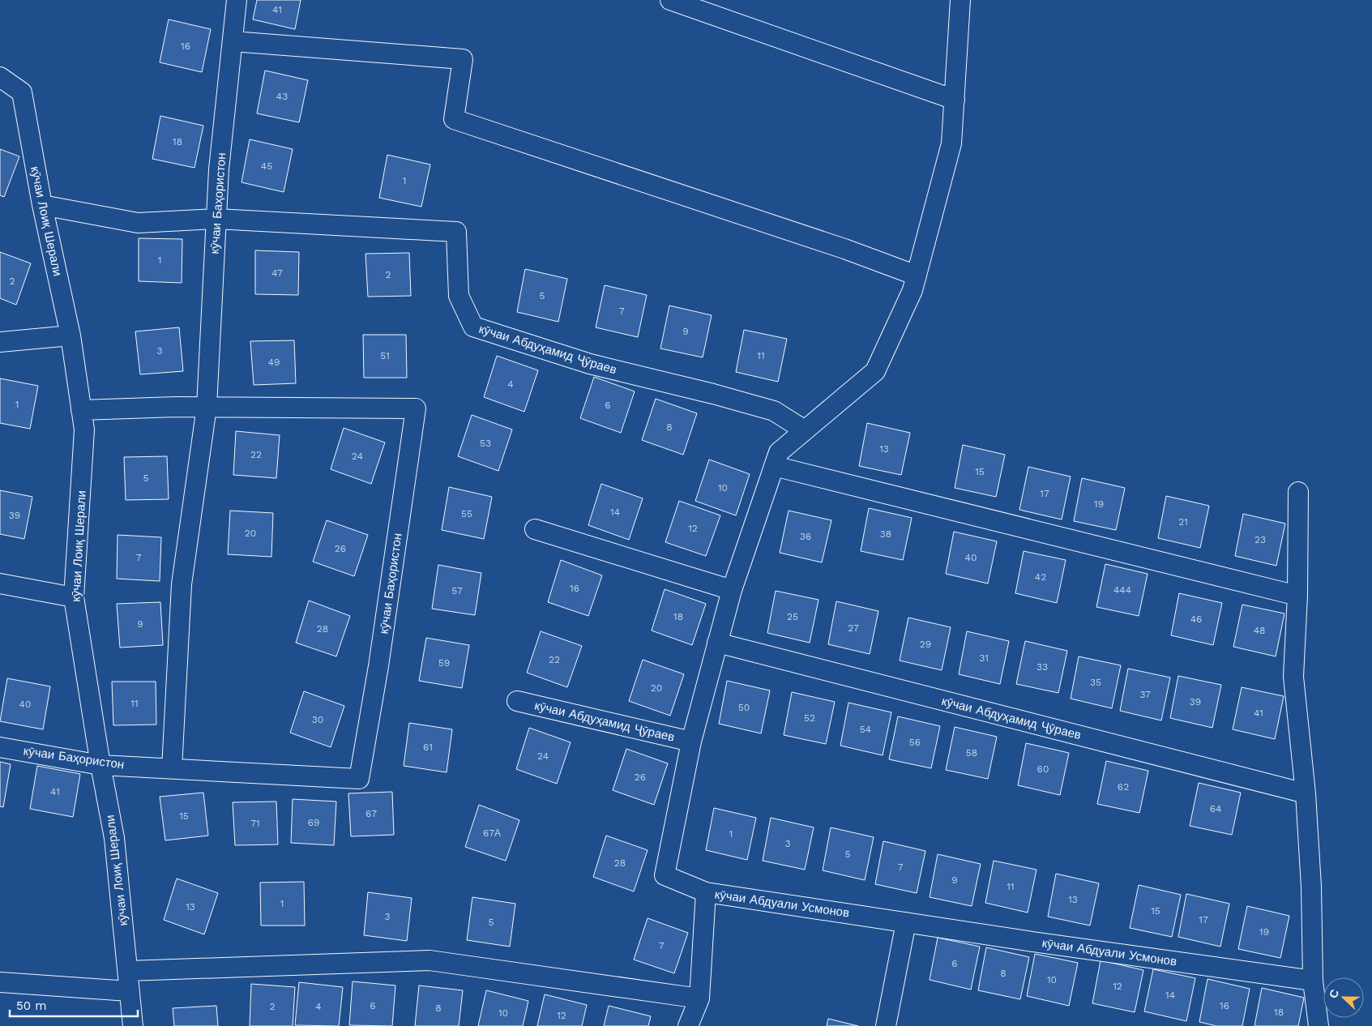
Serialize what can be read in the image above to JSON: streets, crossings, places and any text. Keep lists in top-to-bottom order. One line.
{"streets":{"street":["кӯчаи Баҳористон","кӯчаи Лоиқ Шерали","кӯчаи Абдуҳамид Ҷӯраев","кӯчаи Абдуали Усмонов"]},"crossings":[["кӯчаи Баҳористон","кӯчаи Лоиқ Шерали"],["кӯчаи Баҳористон","кӯчаи Абдуҳамид Ҷӯраев"],["кӯчаи Абдуҳамид Ҷӯраев","кӯчаи Абдуали Усмонов"]],"house_numbers":["41","16","43","18","45","1","1","47","2","2","5","7","9","3","51","11","49","4","1","6","8","53","13","22","24","15","5","10","17","19","14","55","39","21","12","20","38","36","23","26","7","40","42","16","444","57","18","25","46","9","27","28","48","29","31","22","59","33","35","20","37","39","11","40","50","41","52","30","54","56","61","58","24","60","26","62","41","64","67","15","69","71","67А","1","3","5","28","7","9","11","13","1","13","15","3","17","5","19","7","6","8","10","12","14","6","16","2","4","8","18","10","12"],"scale_bar":"50 m","north":"left"}
